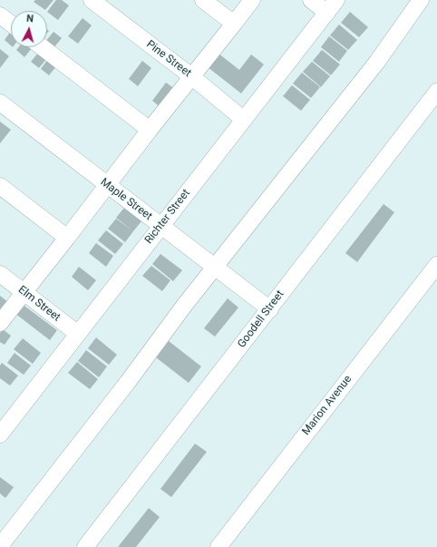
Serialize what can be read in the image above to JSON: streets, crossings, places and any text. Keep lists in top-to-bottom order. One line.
{"streets":{"street":["Pine Street","Maple Street","Richter Street","Elm Street","Goodell Street","Marion Avenue"]},"crossings":[["Pine Street","Richter Street"],["Maple Street","Richter Street"],["Maple Street","Goodell Street"],["Richter Street","Elm Street"]],"north":"top"}
